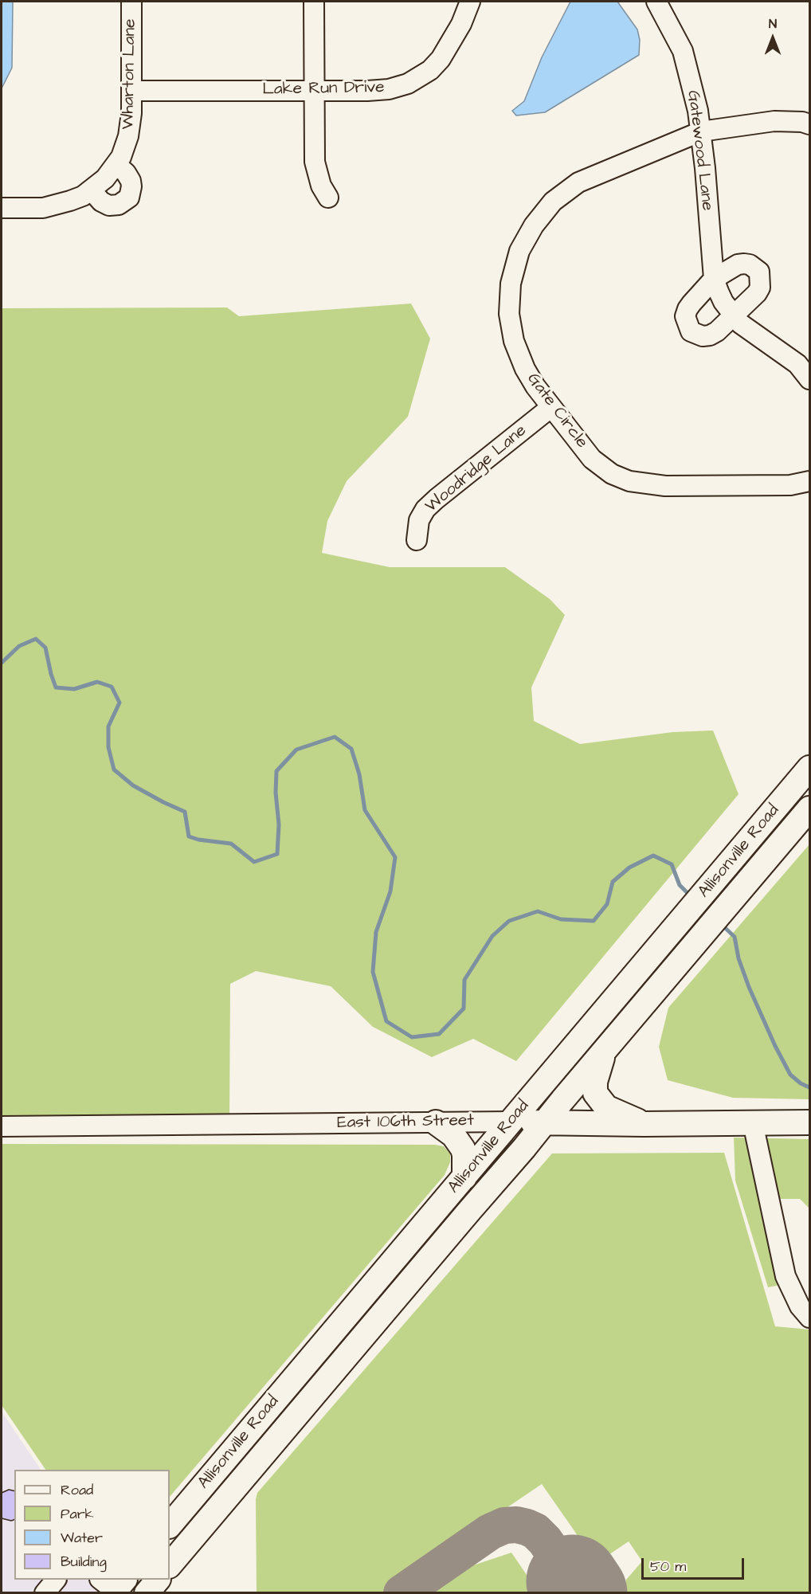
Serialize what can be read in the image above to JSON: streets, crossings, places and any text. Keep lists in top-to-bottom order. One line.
{"streets":{"main road":["Allisonville Road","East 106th Street"],"street":["Wharton Lane","Lake Run Drive","Gatewood Lane","Gate Circle","Woodridge Lane"]},"crossings":[["Wharton Lane","Lake Run Drive"],["Gatewood Lane","Gate Circle"],["Gate Circle","Woodridge Lane"],["Allisonville Road","East 106th Street"]],"legend":["Road","Park","Water","Building"],"scale_bar":"50 m","north":"top"}
